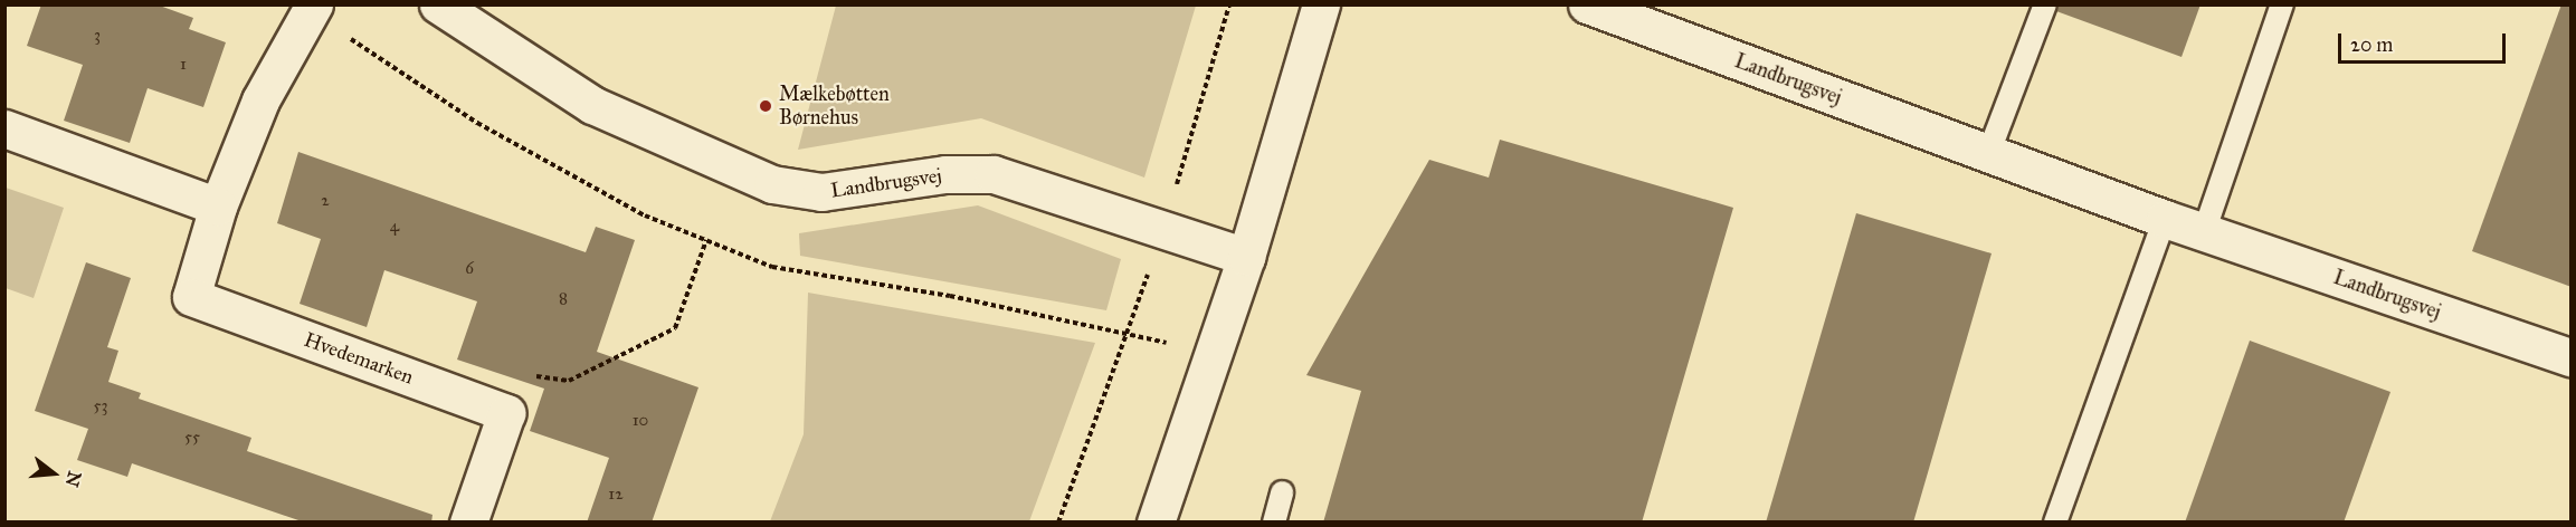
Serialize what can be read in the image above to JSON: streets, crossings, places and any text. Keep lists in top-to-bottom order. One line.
{"streets":{"street":["Landbrugsvej","Hvedemarken"]},"places":["Mælkebøtten Børnehus"],"house_numbers":["3","1","2","4","6","8","53","10","55","12"],"scale_bar":"20 m","north":"right"}
